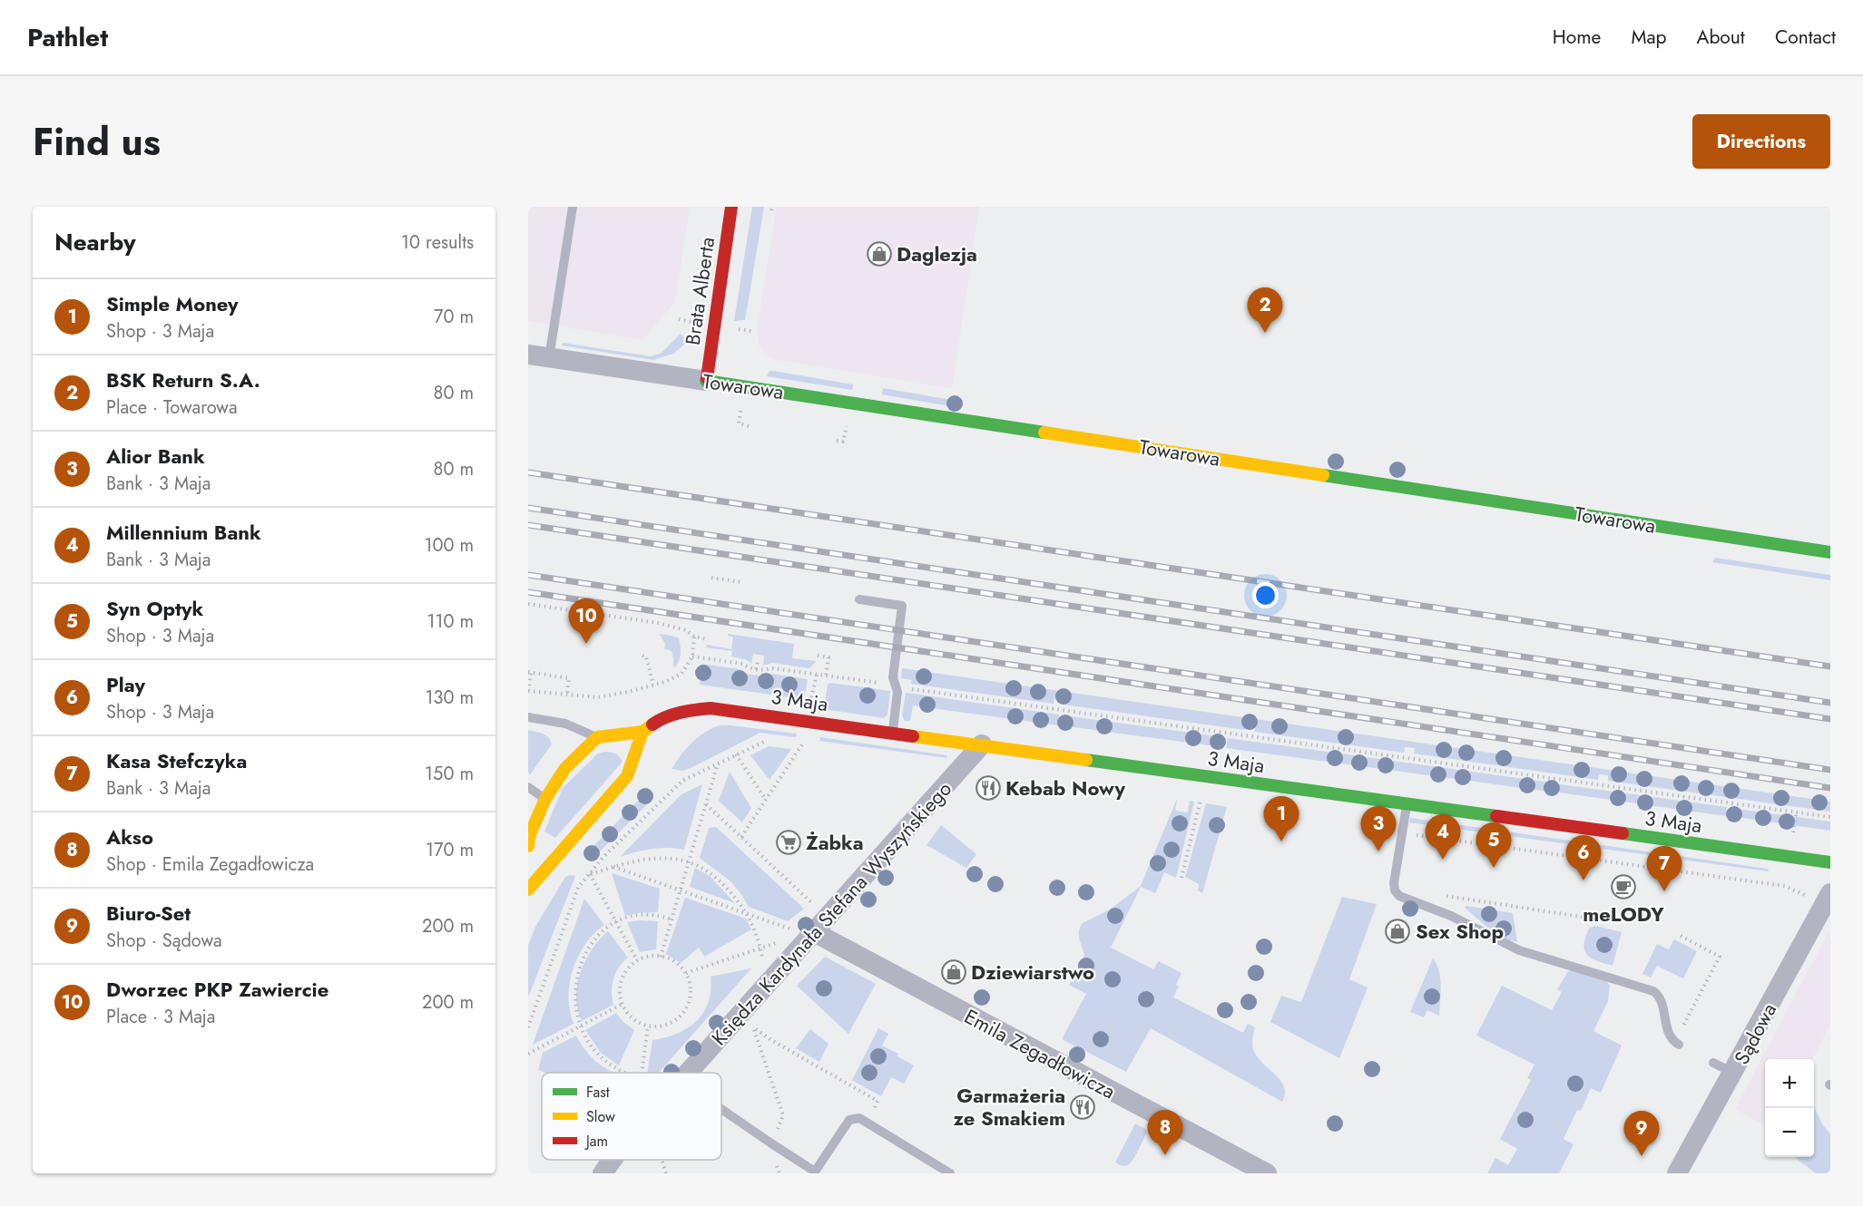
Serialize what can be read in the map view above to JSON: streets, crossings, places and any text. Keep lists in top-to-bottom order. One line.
{"streets":{"street":["Brata Alberta","Towarowa","3 Maja","Księdza Kardynała Stefana Wyszyńskiego","Sądowa","Emila Zegadłowicza"]},"crossings":[["Brata Alberta","Towarowa"],["3 Maja","Księdza Kardynała Stefana Wyszyńskiego"],["Księdza Kardynała Stefana Wyszyńskiego","Emila Zegadłowicza"]],"places":{"shop":["Daglezja","Sex Shop","Dziewiarstwo"],"restaurant":["Kebab Nowy","Garmażeria ze Smakiem"],"supermarket":["Żabka"],"cafe":["meLODY"]},"legend":["Fast","Slow","Jam"],"page":{"header":"Pathlet","nav":["Home","Map","About","Contact"],"title":"Find us","buttons":"Directions","heading":["Nearby","10 results"],"list":[{"mark":"1","name":"Simple Money","note":"Shop · 3 Maja","value":"70 m"},{"mark":"2","name":"BSK Return S.A.","note":"Place · Towarowa","value":"80 m"},{"mark":"3","name":"Alior Bank","note":"Bank · 3 Maja","value":"80 m"},{"mark":"4","name":"Millennium Bank","note":"Bank · 3 Maja","value":"100 m"},{"mark":"5","name":"Syn Optyk","note":"Shop · 3 Maja","value":"110 m"},{"mark":"6","name":"Play","note":"Shop · 3 Maja","value":"130 m"},{"mark":"7","name":"Kasa Stefczyka","note":"Bank · 3 Maja","value":"150 m"},{"mark":"8","name":"Akso","note":"Shop · Emila Zegadłowicza","value":"170 m"},{"mark":"9","name":"Biuro-Set","note":"Shop · Sądowa","value":"200 m"},{"mark":"10","name":"Dworzec PKP Zawiercie","note":"Place · 3 Maja","value":"200 m"}],"pins":["2","10","1","3","4","5","6","7","8","9"],"map_buttons":["+","−"]}}
